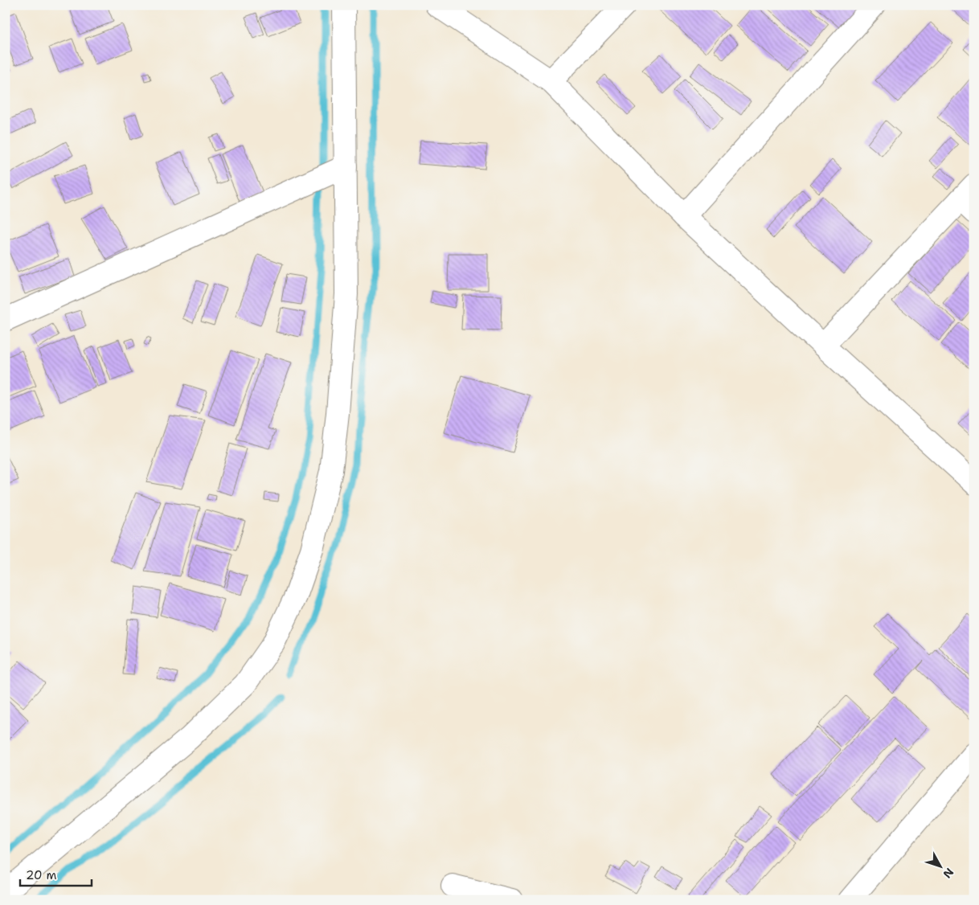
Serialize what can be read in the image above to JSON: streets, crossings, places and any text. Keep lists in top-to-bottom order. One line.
{"scale_bar":"20 m","north":"bottom right"}
